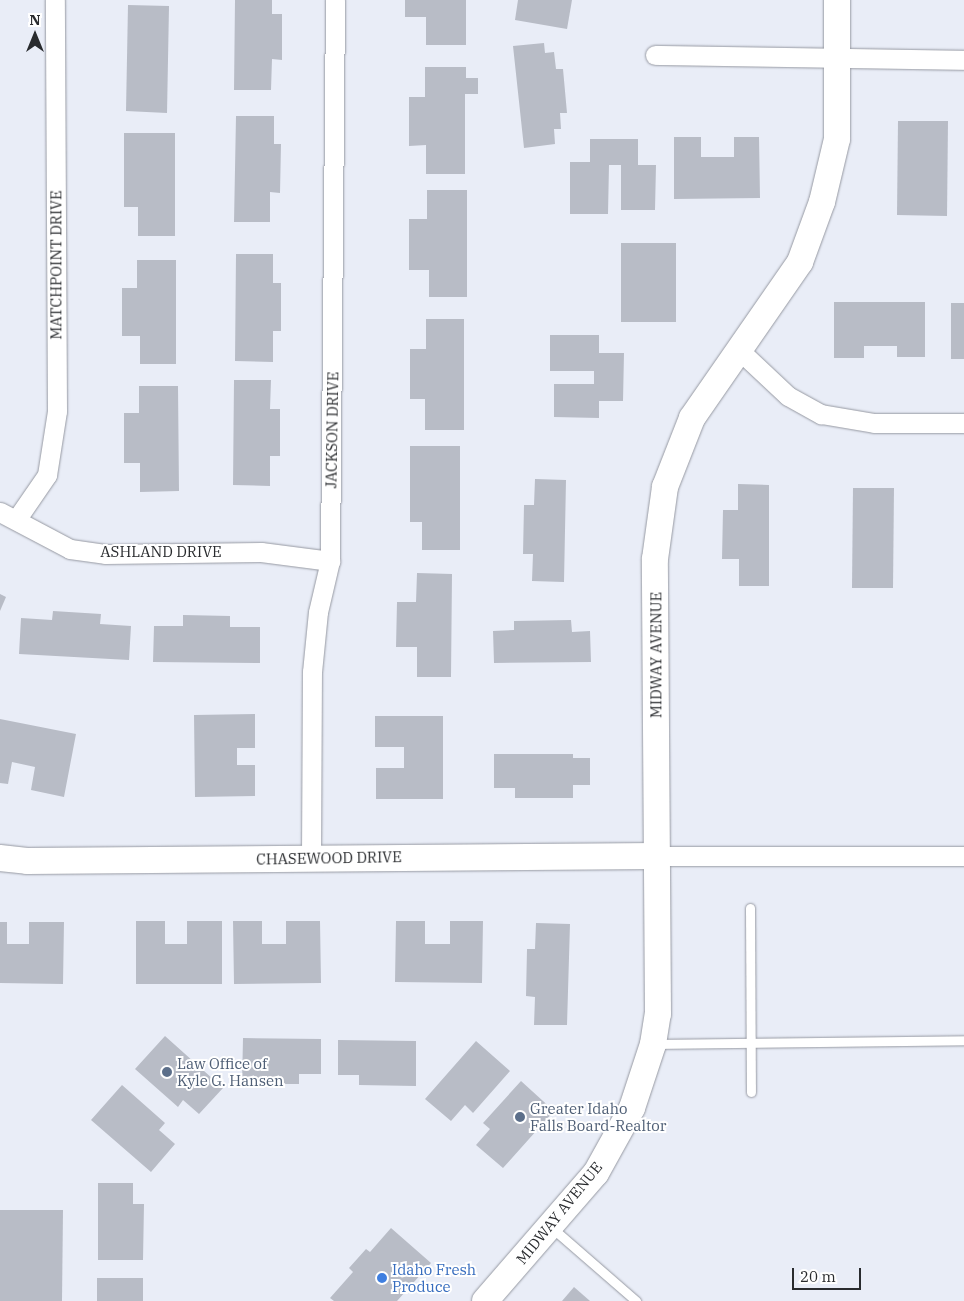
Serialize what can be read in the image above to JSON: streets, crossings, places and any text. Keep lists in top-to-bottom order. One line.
{"streets":{"street":["MATCHPOINT DRIVE","JACKSON DRIVE","ASHLAND DRIVE","MIDWAY AVENUE","CHASEWOOD DRIVE"]},"crossings":[["MATCHPOINT DRIVE","ASHLAND DRIVE"],["JACKSON DRIVE","ASHLAND DRIVE"],["JACKSON DRIVE","CHASEWOOD DRIVE"],["MIDWAY AVENUE","CHASEWOOD DRIVE"]],"places":["Law Office of Kyle G. Hansen","Greater Idaho Falls Board-Realtor","Idaho Fresh Produce"],"scale_bar":"20 m","north":"top"}
